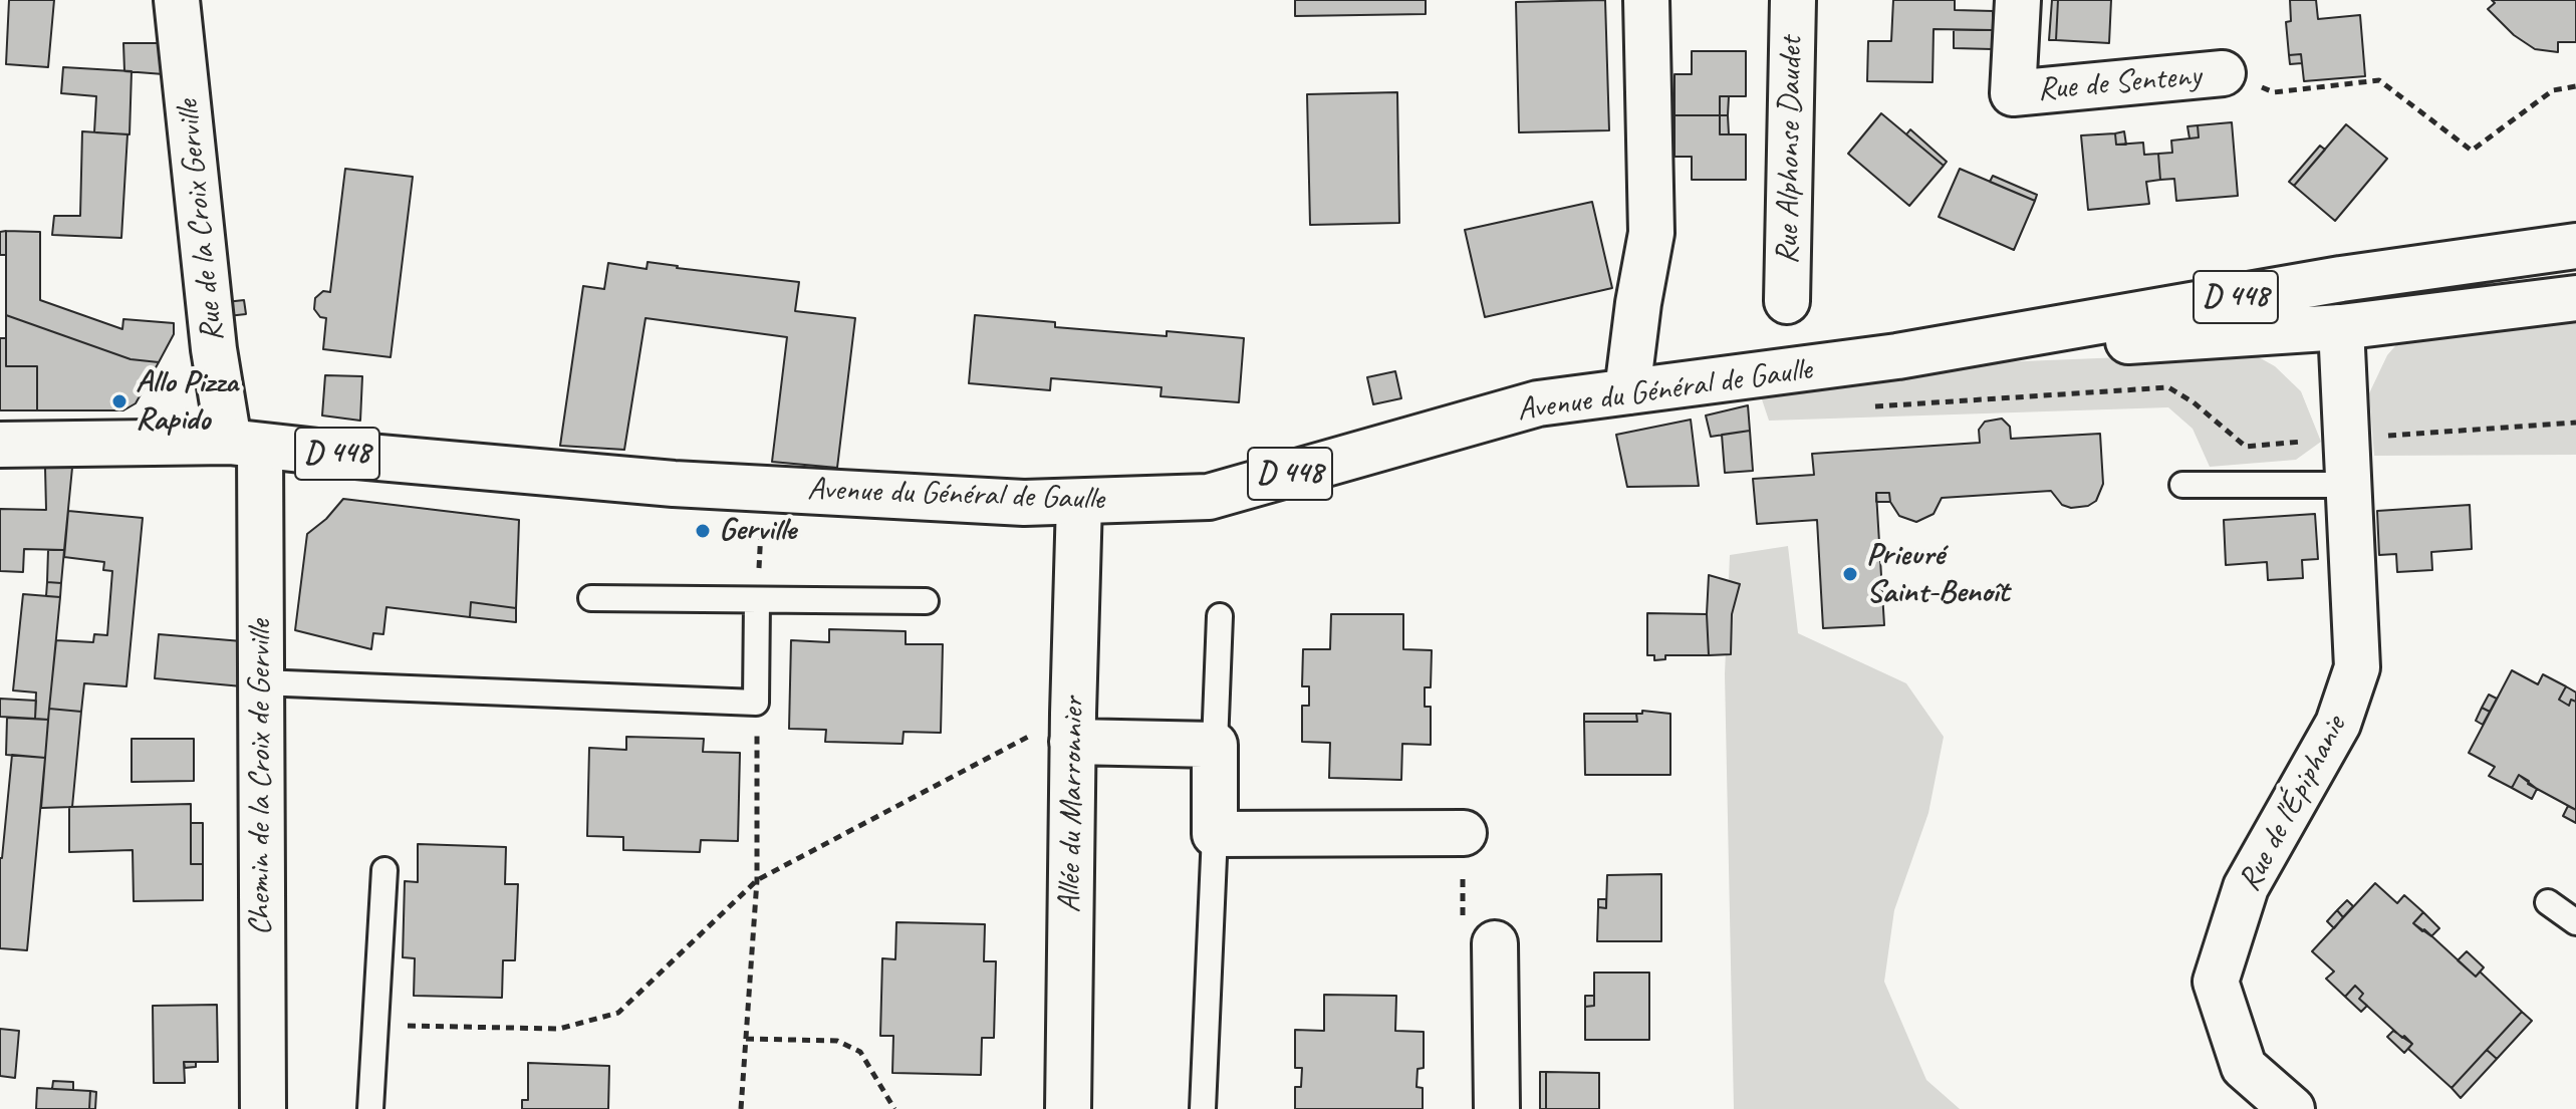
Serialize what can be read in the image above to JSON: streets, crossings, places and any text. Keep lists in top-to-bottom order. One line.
{"streets":{"street":["Rue de Senteny","Rue Alphonse Daudet","Rue de la Croix Gerville","D 448","Avenue du Général de Gaulle","Chemin de la Croix de Gerville","Rue de l'Épiphanie","Allée du Marronnier"]},"crossings":[["Rue de la Croix Gerville","Avenue du Général de Gaulle"],["Rue de la Croix Gerville","Chemin de la Croix de Gerville"],["D 448","Avenue du Général de Gaulle"],["D 448","Rue de l'Épiphanie"],["Avenue du Général de Gaulle","Chemin de la Croix de Gerville"],["Avenue du Général de Gaulle","Allée du Marronnier"]],"places":["Allo Pizza Rapido","Gerville","Prieuré Saint-Benoît"]}
